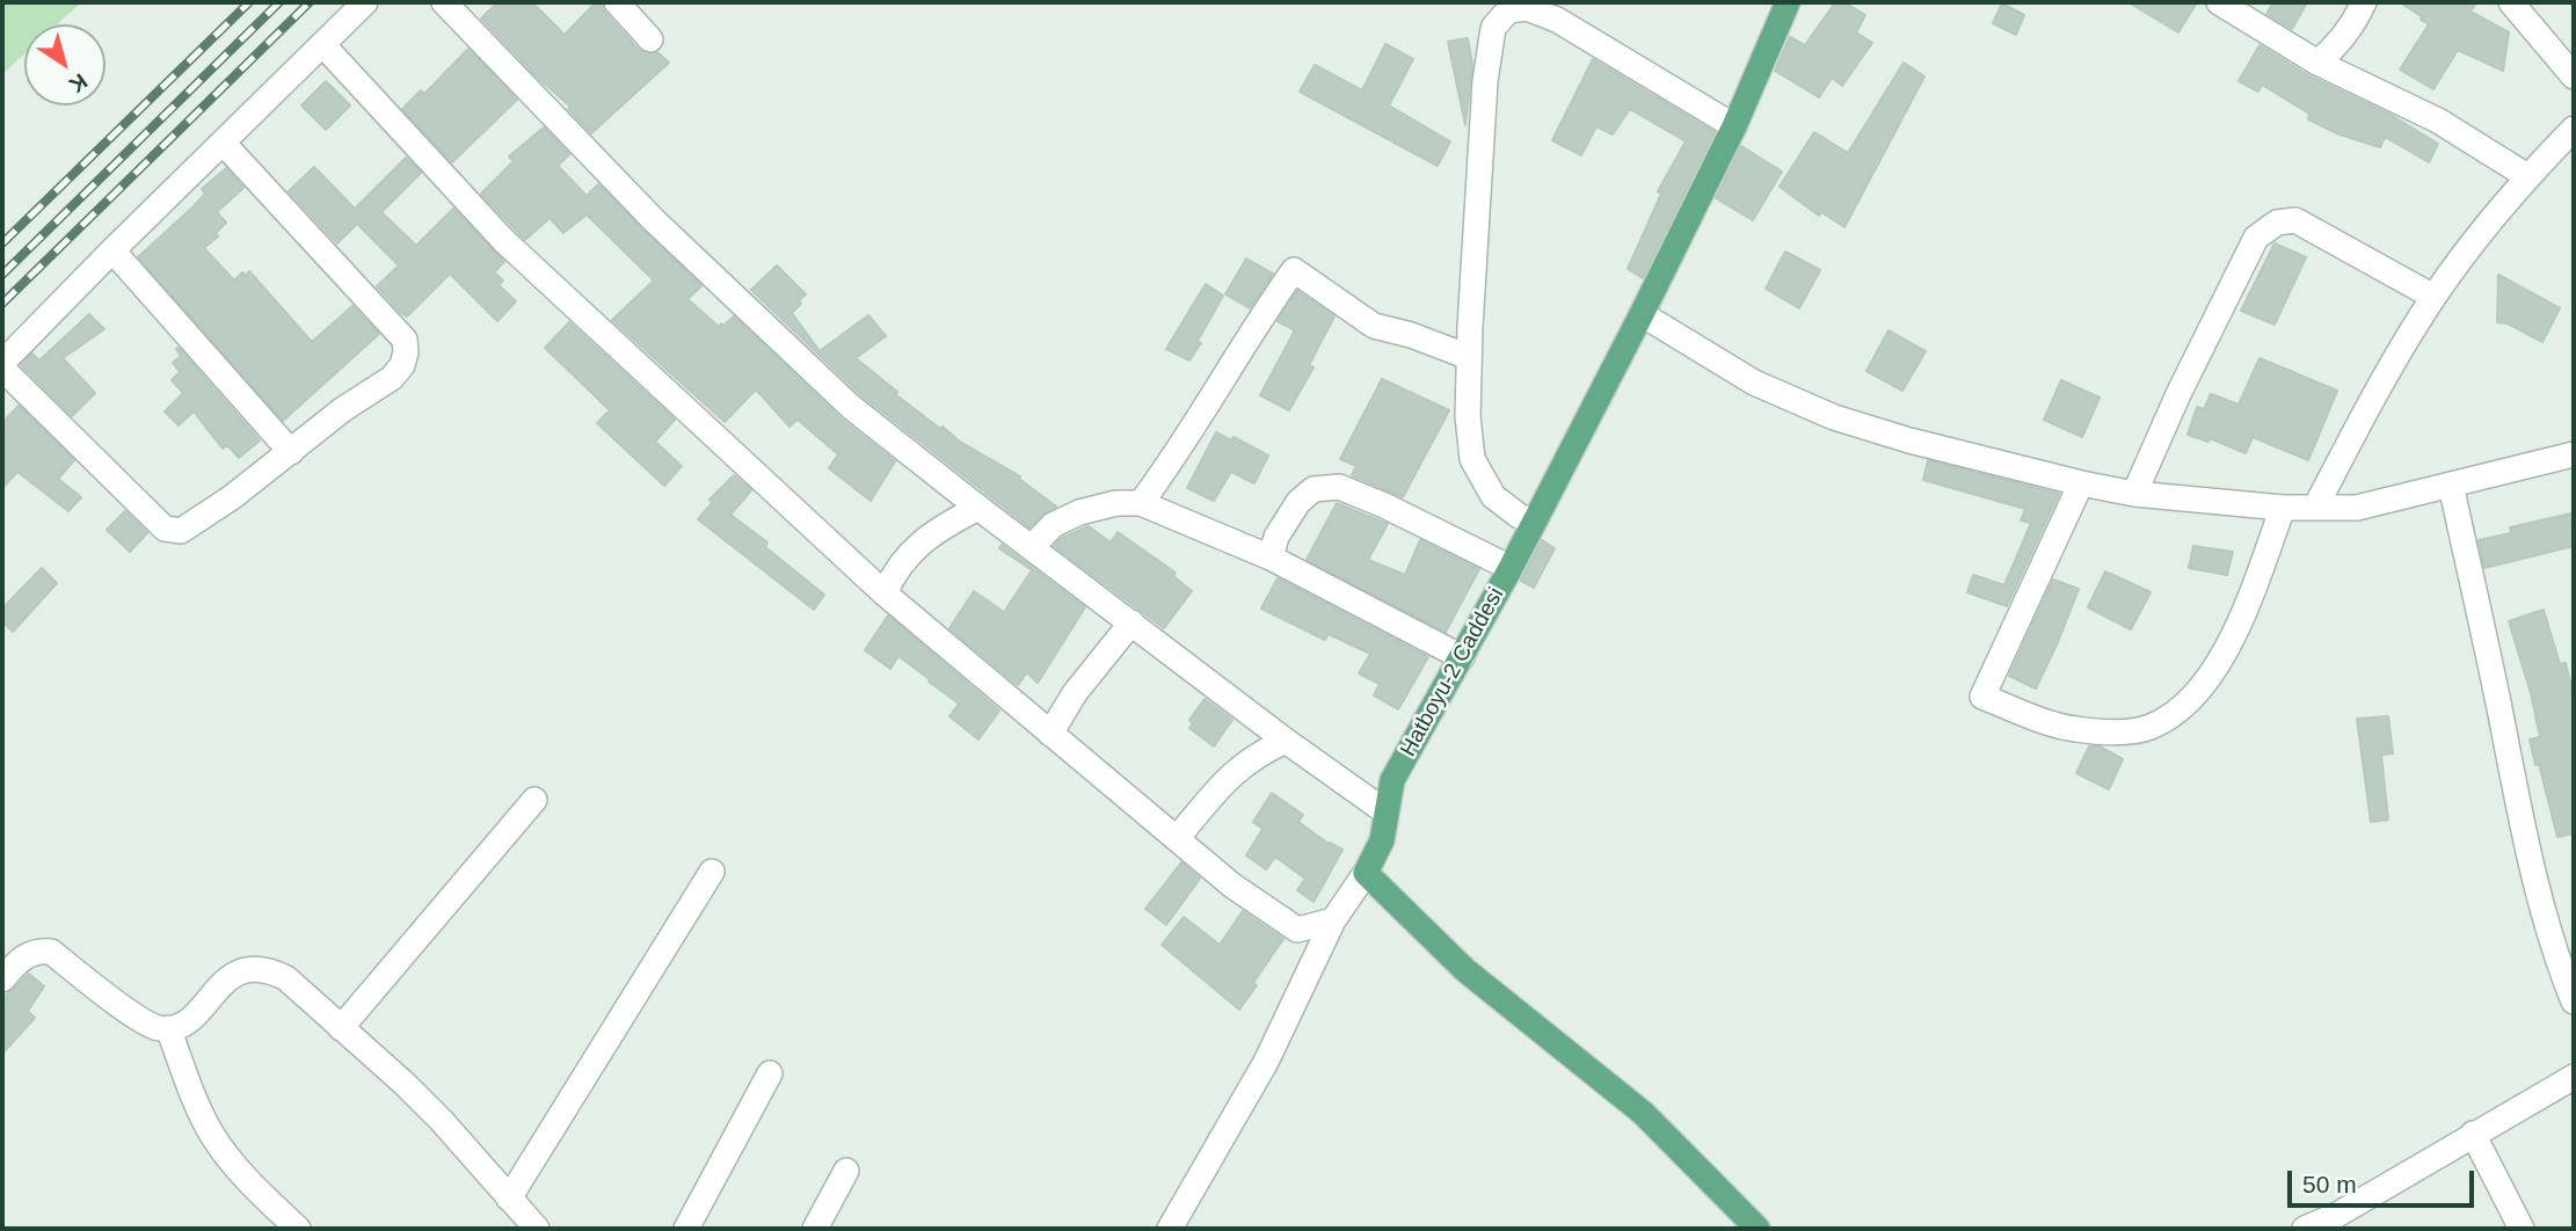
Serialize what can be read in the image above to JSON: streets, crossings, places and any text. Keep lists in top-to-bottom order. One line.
{"streets":{"main road":["Hatboyu-2 Caddesi"]},"scale_bar":"50 m","north":"bottom right"}
